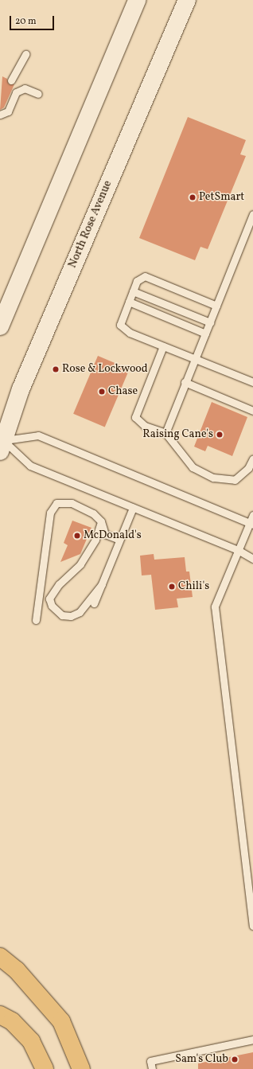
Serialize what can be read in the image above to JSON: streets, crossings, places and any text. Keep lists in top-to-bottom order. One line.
{"streets":{"main road":["North Rose Avenue"]},"places":["PetSmart","Rose & Lockwood","Chase","Raising Cane's","McDonald's","Chili's","Sam's Club"],"scale_bar":"20 m"}
